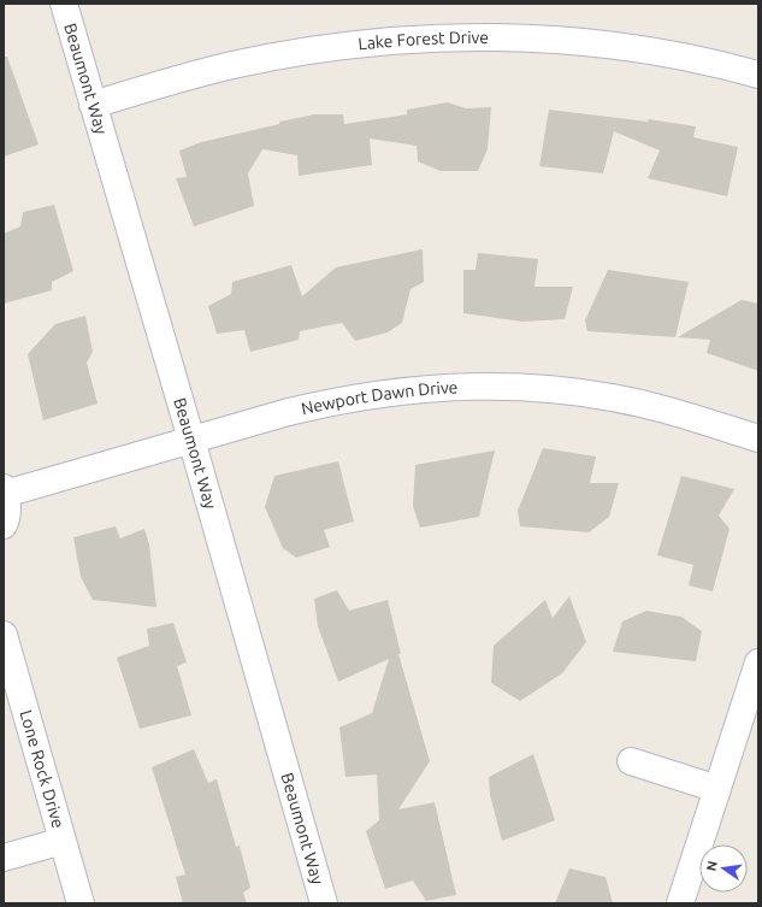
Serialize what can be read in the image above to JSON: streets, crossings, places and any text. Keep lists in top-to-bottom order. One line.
{"streets":{"street":["Lake Forest Drive","Beaumont Way","Newport Dawn Drive","Lone Rock Drive"]},"crossings":[["Lake Forest Drive","Beaumont Way"],["Beaumont Way","Newport Dawn Drive"]],"north":"left"}
